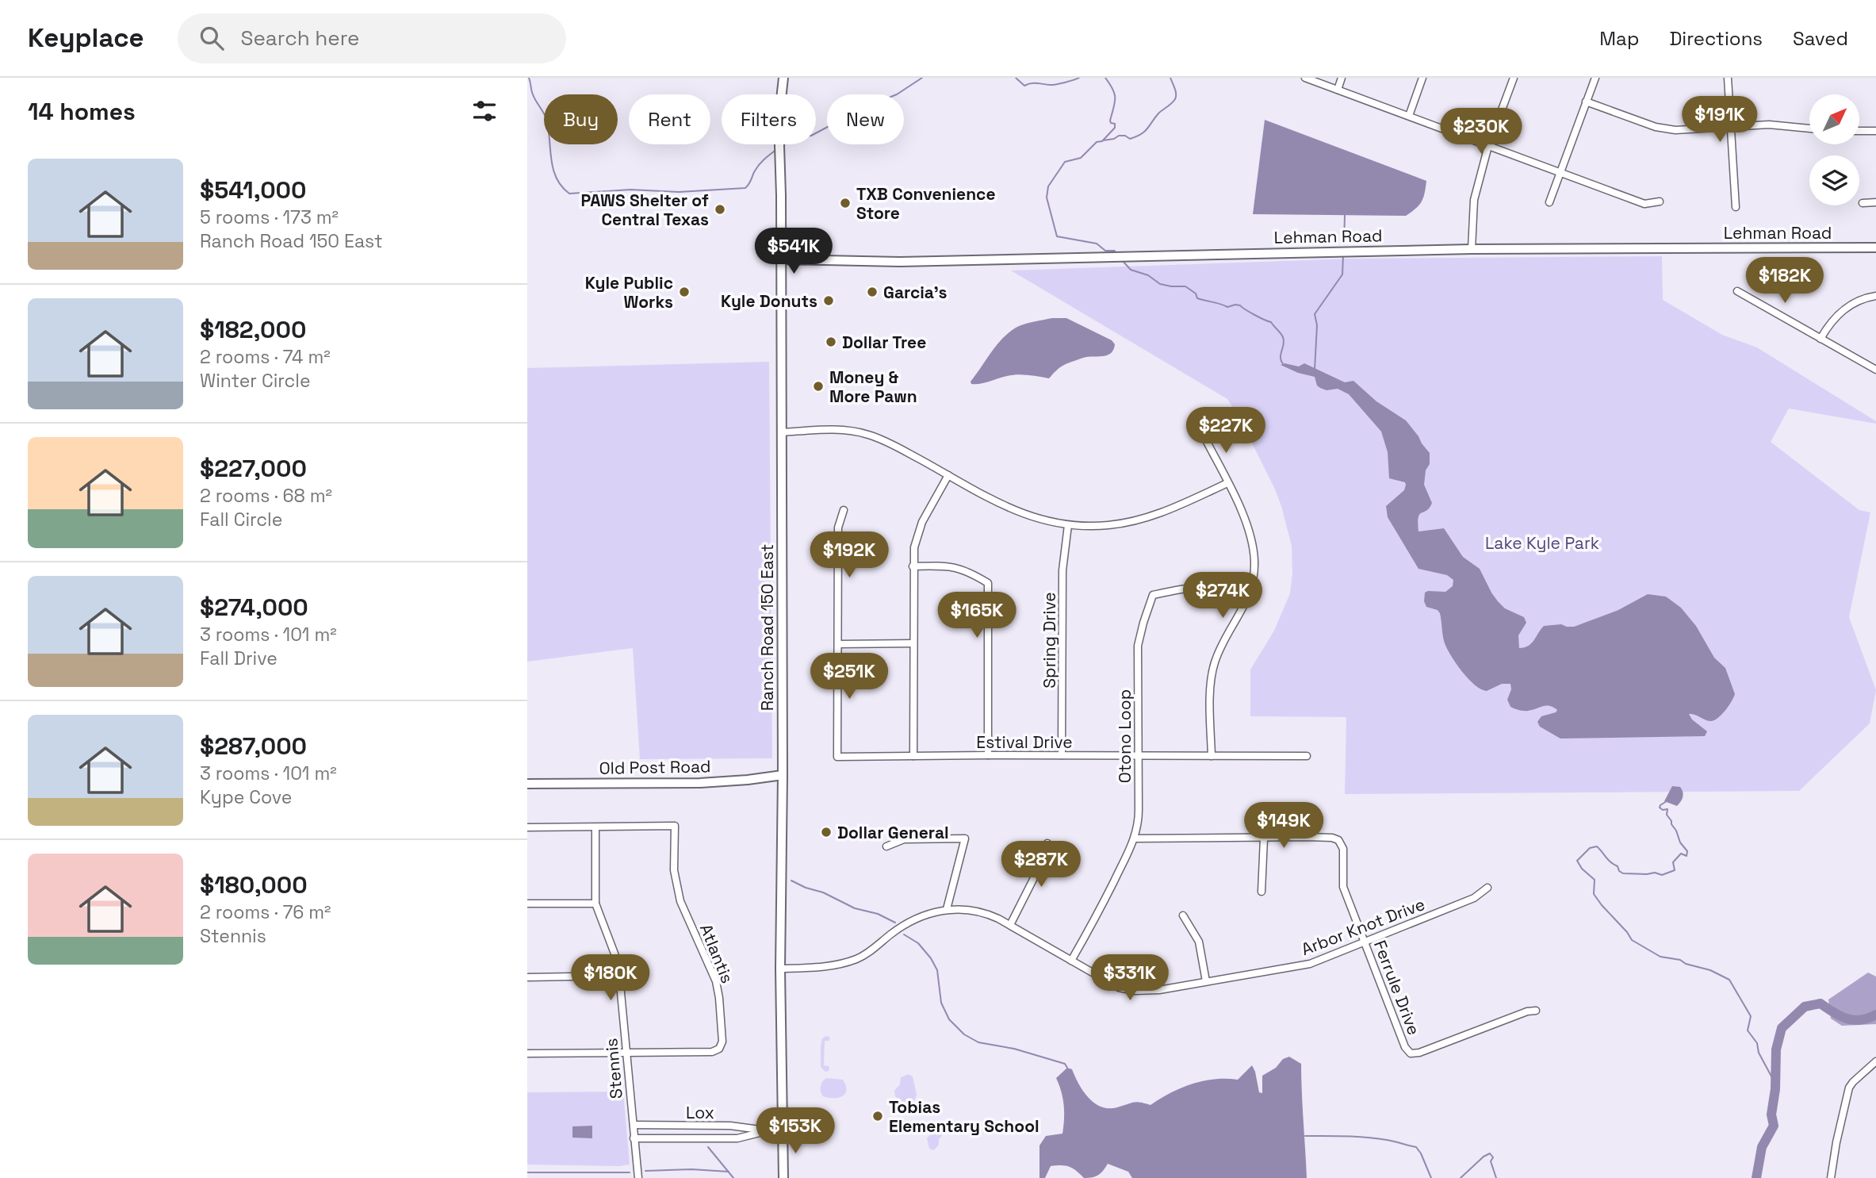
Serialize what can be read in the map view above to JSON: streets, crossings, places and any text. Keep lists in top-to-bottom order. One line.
{"streets":{"street":["Lehman Road","Ranch Road 150 East","Spring Drive","Otono Loop","Estival Drive","Old Post Road","Arbor Knot Drive","Atlantis","Ferrule Drive","Stennis","Lox"]},"crossings":[["Lehman Road","Ranch Road 150 East"],["Ranch Road 150 East","Old Post Road"],["Ranch Road 150 East","Arbor Knot Drive"],["Ranch Road 150 East","Lox"],["Spring Drive","Estival Drive"],["Otono Loop","Estival Drive"],["Otono Loop","Arbor Knot Drive"],["Otono Loop","Ferrule Drive"],["Arbor Knot Drive","Ferrule Drive"],["Atlantis","Stennis"],["Stennis","Lox"]],"parks":["Lake Kyle Park"],"places":["TXB Convenience Store","PAWS Shelter of Central Texas","Kyle Public Works","Garcia's","Kyle Donuts","Dollar Tree","Money & More Pawn","Dollar General","Tobias Elementary School"],"north":"top right","page":{"header":"Keyplace","search":"Search here","nav":["Map","Directions","Saved"],"heading":"14 homes","chip":["Buy","Rent","Filters","New"],"price":["$191K","$230K","$541K","$182K","$227K","$192K","$274K","$165K","$251K","$149K","$287K","$180K","$331K","$153K"],"list":[{"name":"$541,000","note":"5 rooms · 173 m² · Ranch Road 150 East"},{"name":"$182,000","note":"2 rooms · 74 m² · Winter Circle"},{"name":"$227,000","note":"2 rooms · 68 m² · Fall Circle"},{"name":"$274,000","note":"3 rooms · 101 m² · Fall Drive"},{"name":"$287,000","note":"3 rooms · 101 m² · Kype Cove"},{"name":"$180,000","note":"2 rooms · 76 m² · Stennis"}]}}
